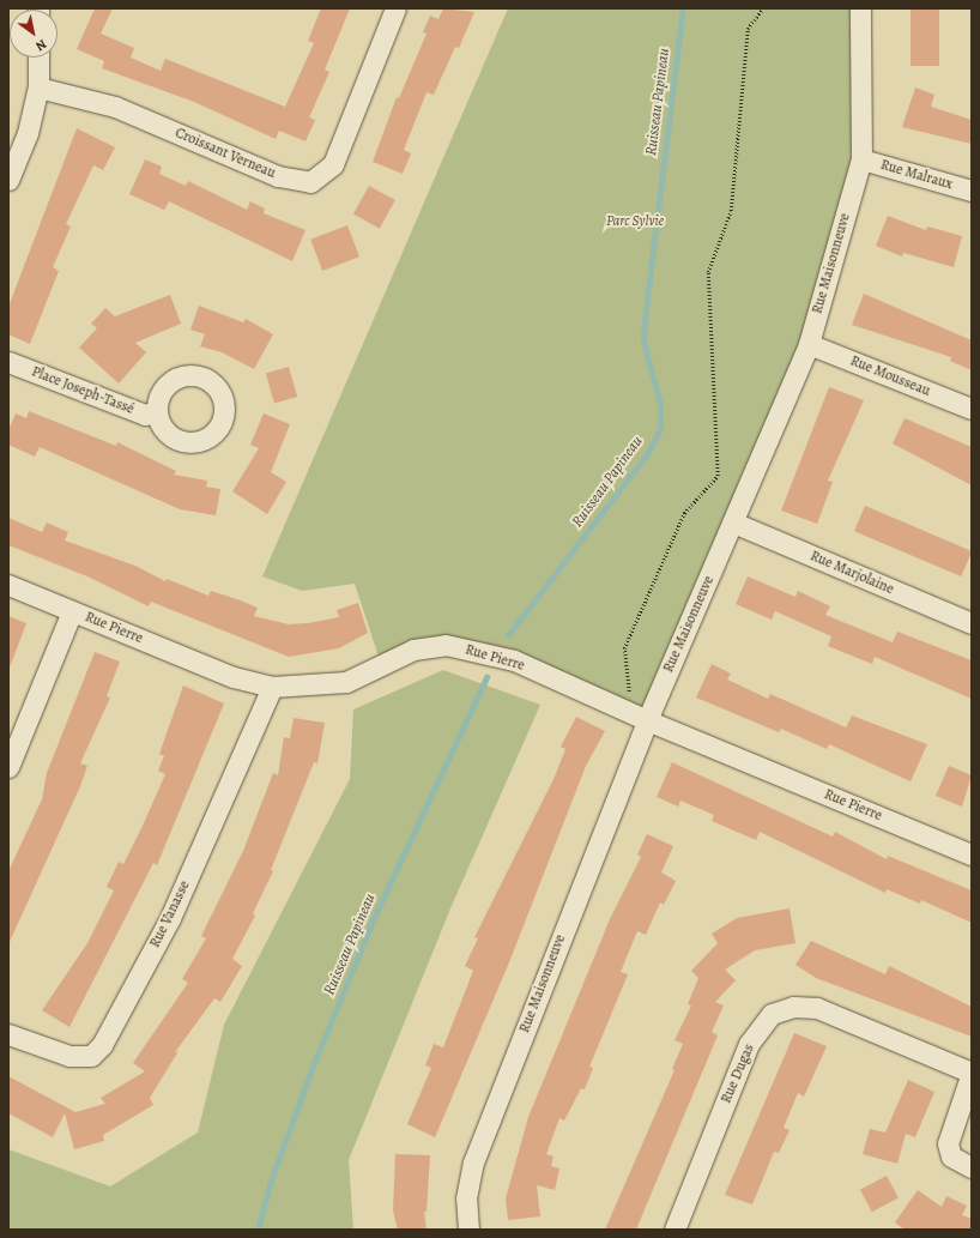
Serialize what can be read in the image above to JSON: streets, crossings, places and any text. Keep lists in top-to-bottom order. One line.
{"streets":{"street":["Croissant Verneau","Rue Malraux","Rue Maisonneuve","Rue Mousseau","Place Joseph-Tassé","Rue Marjolaine","Rue Pierre","Rue Vanasse","Rue Dugas"]},"crossings":[["Rue Malraux","Rue Maisonneuve"],["Rue Maisonneuve","Rue Mousseau"],["Rue Maisonneuve","Rue Marjolaine"],["Rue Maisonneuve","Rue Pierre"],["Rue Pierre","Rue Vanasse"]],"water":["Ruisseau Papineau"],"parks":["Parc Sylvie"],"north":"bottom right"}
